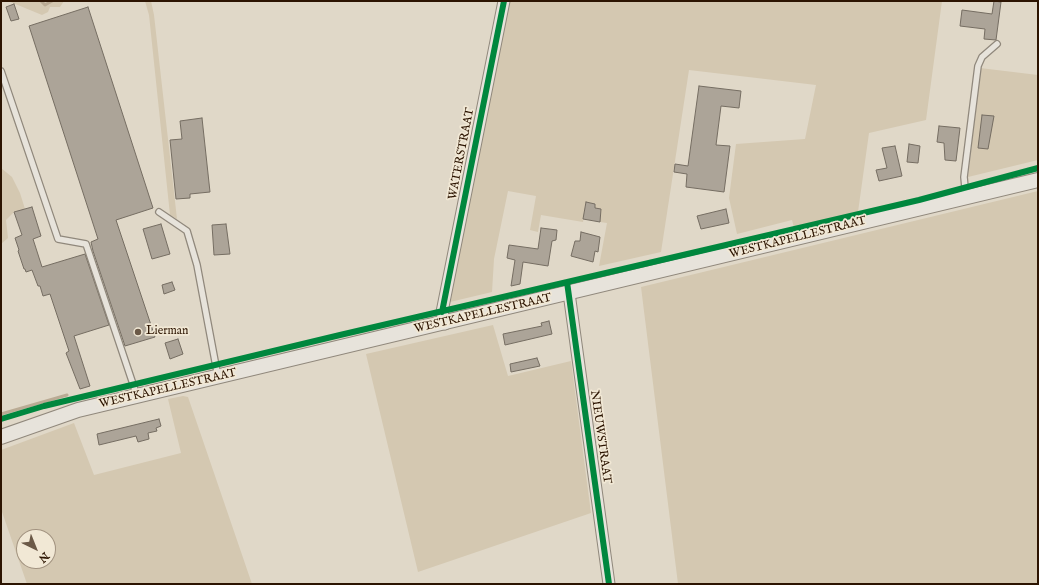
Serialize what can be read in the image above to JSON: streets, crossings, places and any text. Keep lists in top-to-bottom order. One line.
{"streets":{"street":["WATERSTRAAT","WESTKAPELLESTRAAT","NIEUWSTRAAT"]},"crossings":[["WATERSTRAAT","WESTKAPELLESTRAAT"],["WESTKAPELLESTRAAT","NIEUWSTRAAT"]],"places":["Lierman"],"north":"bottom right"}
